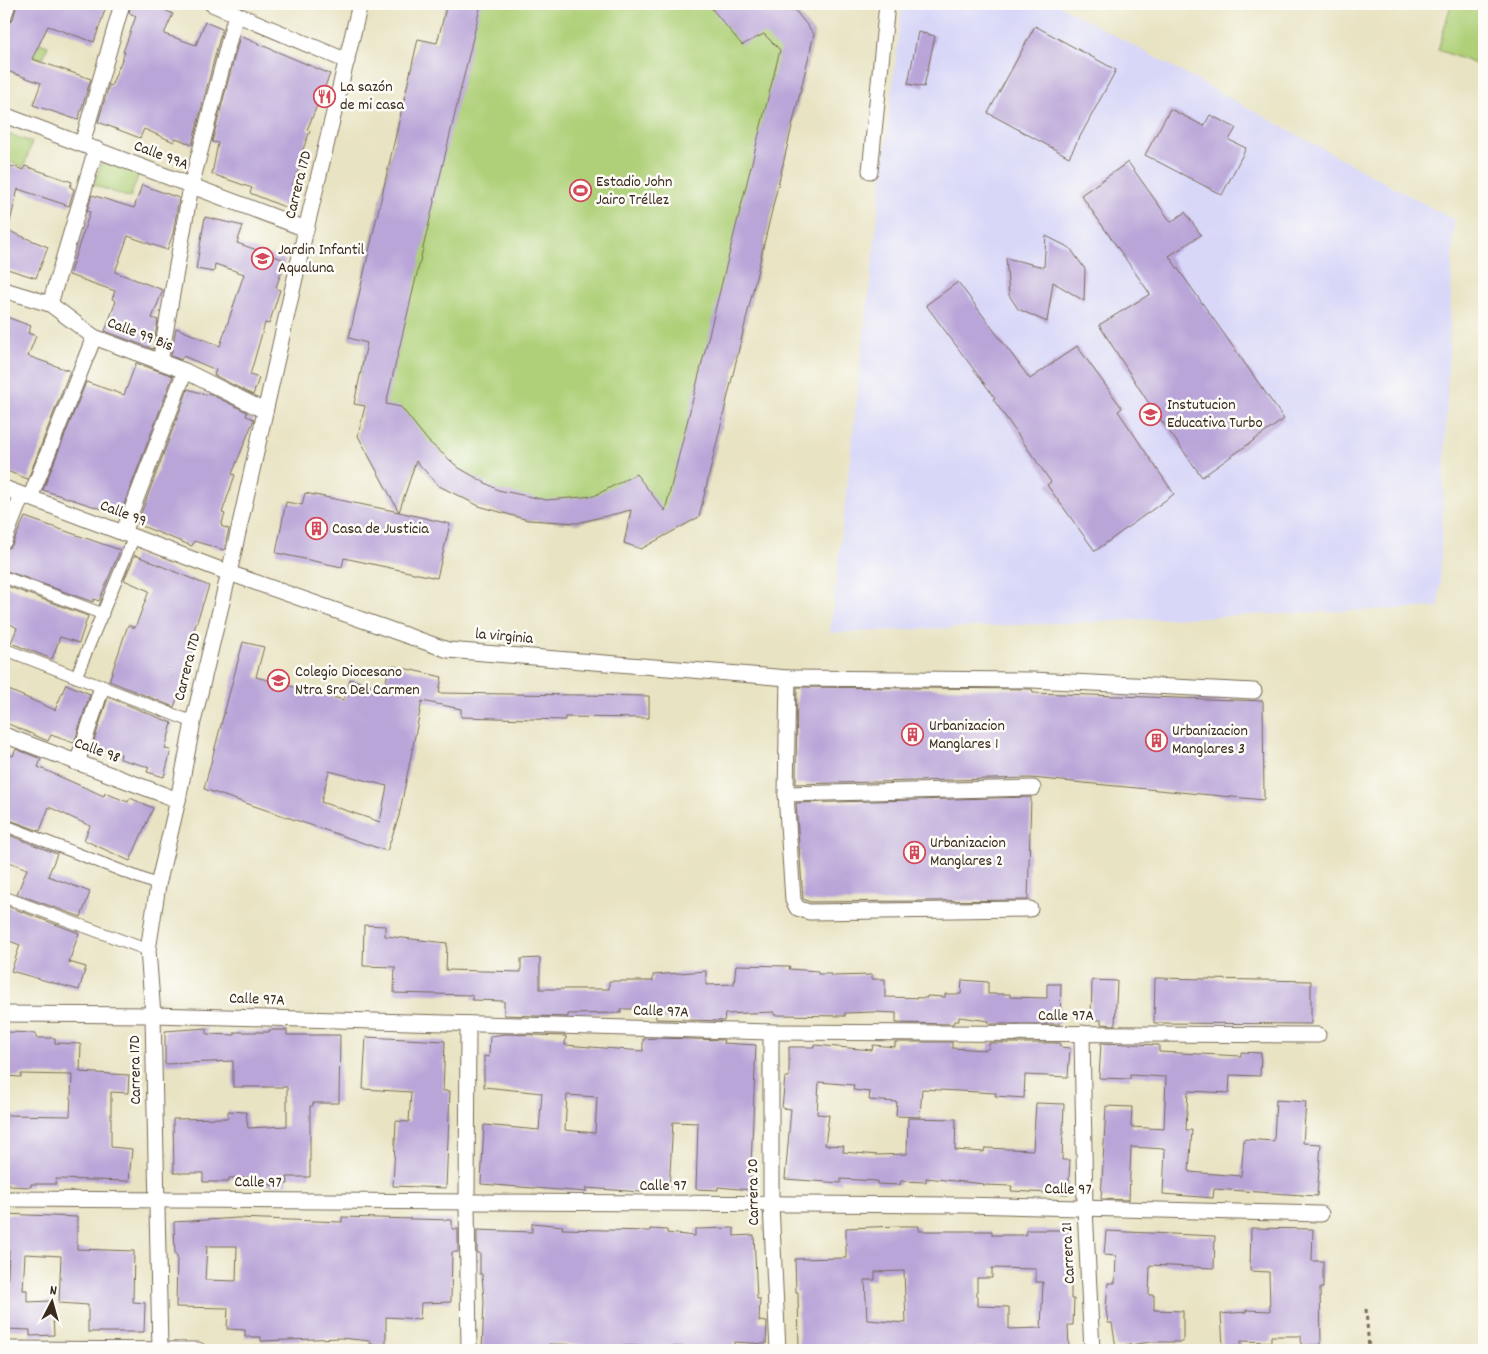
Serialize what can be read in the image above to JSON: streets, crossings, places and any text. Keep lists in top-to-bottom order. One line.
{"streets":{"street":["Calle 99A","Carrera 17D","Calle 99 Bis","Calle 99","la virginia","Calle 98","Calle 97A","Calle 97","Carrera 20","Carrera 21"]},"crossings":[["Calle 99A","Carrera 17D"],["Carrera 17D","Calle 99 Bis"],["Carrera 17D","Calle 99"],["Carrera 17D","la virginia"],["Carrera 17D","Calle 98"],["Carrera 17D","Calle 97A"],["Carrera 17D","Calle 97"],["Calle 99","la virginia"],["Calle 97A","Carrera 20"],["Calle 97A","Carrera 21"],["Calle 97","Carrera 20"],["Calle 97","Carrera 21"]],"places":{"restaurant":["La sazón de mi casa"],"sports":["Estadio John Jairo Tréllez"],"school or university":["Jardin Infantil Aqualuna","Instutucion Educativa Turbo","Colegio Diocesano Ntra Sra Del Carmen"],"building":["Casa de Justicia","Urbanizacion Manglares 1","Urbanizacion Manglares 3","Urbanizacion Manglares 2"]},"north":"top"}
